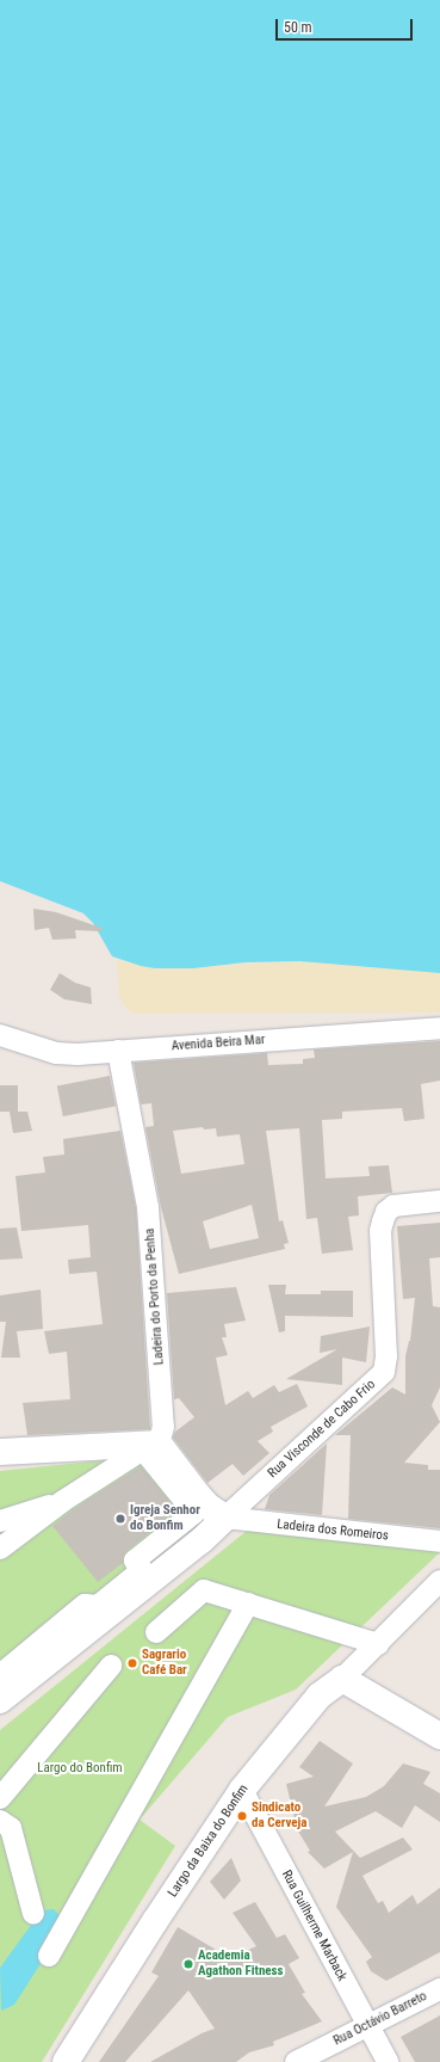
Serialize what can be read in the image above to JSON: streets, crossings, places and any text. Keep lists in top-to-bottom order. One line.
{"streets":{"main road":["Largo da Baixa do Bonfim"],"street":["Avenida Beira Mar","Ladeira do Porto da Penha","Rua Visconde de Cabo Frio","Ladeira dos Romeiros","Rua Guilherme Marback","Rua Octávio Barreto"]},"crossings":[["Avenida Beira Mar","Ladeira do Porto da Penha"],["Rua Visconde de Cabo Frio","Ladeira dos Romeiros"],["Largo da Baixa do Bonfim","Rua Guilherme Marback"],["Rua Guilherme Marback","Rua Octávio Barreto"]],"parks":["Largo do Bonfim"],"places":["Igreja Senhor do Bonfim","Sagrario Café Bar","Sindicato da Cerveja","Academia Agathon Fitness"],"scale_bar":"50 m"}
